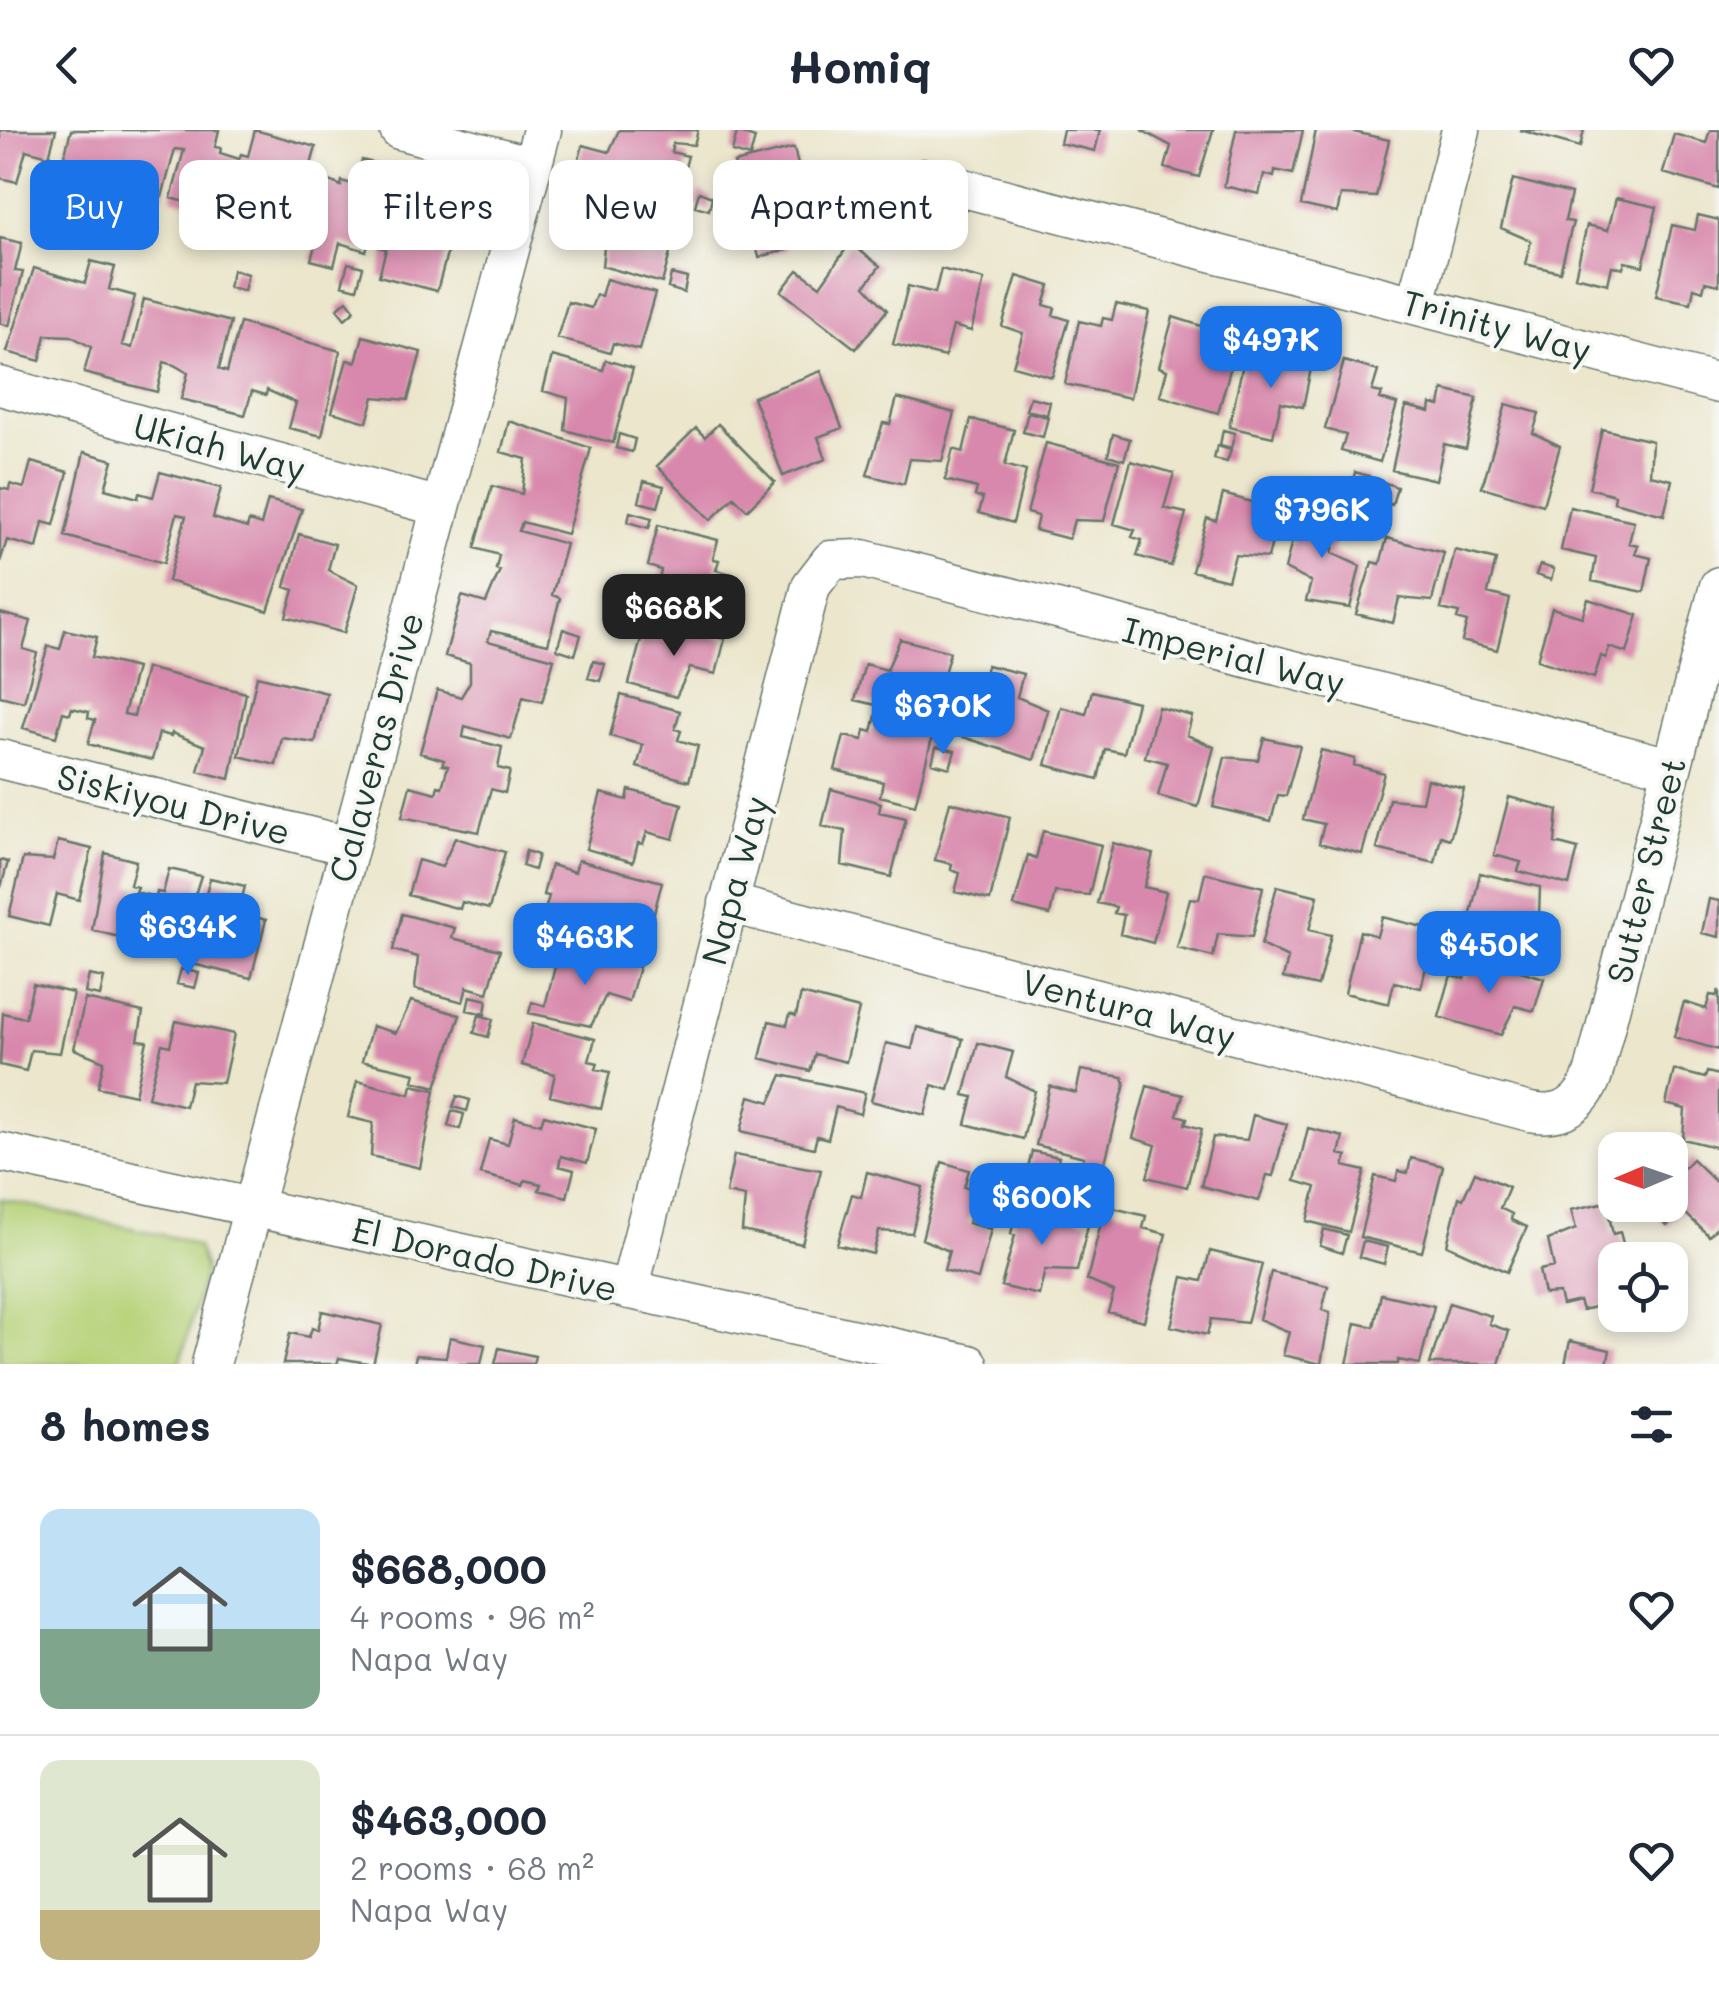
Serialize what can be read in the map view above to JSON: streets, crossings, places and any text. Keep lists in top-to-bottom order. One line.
{"streets":{"street":["Trinity Way","Ukiah Way","Imperial Way","Calaveras Drive","Siskiyou Drive","Sutter Street","Napa Way","Ventura Way","El Dorado Drive"]},"crossings":[["Ukiah Way","Calaveras Drive"],["Imperial Way","Sutter Street"],["Imperial Way","Napa Way"],["Calaveras Drive","Siskiyou Drive"],["Calaveras Drive","El Dorado Drive"],["Sutter Street","Ventura Way"],["Napa Way","Ventura Way"],["Napa Way","El Dorado Drive"]],"north":"left","page":{"header":"Homiq","chip":["Buy","Rent","Filters","New","Apartment"],"price":["$497K","$796K","$668K","$670K","$634K","$463K","$450K","$600K"],"heading":"8 homes","list":[{"name":"$668,000","note":"4 rooms · 96 m² · Napa Way"},{"name":"$463,000","note":"2 rooms · 68 m² · Napa Way"}]}}
